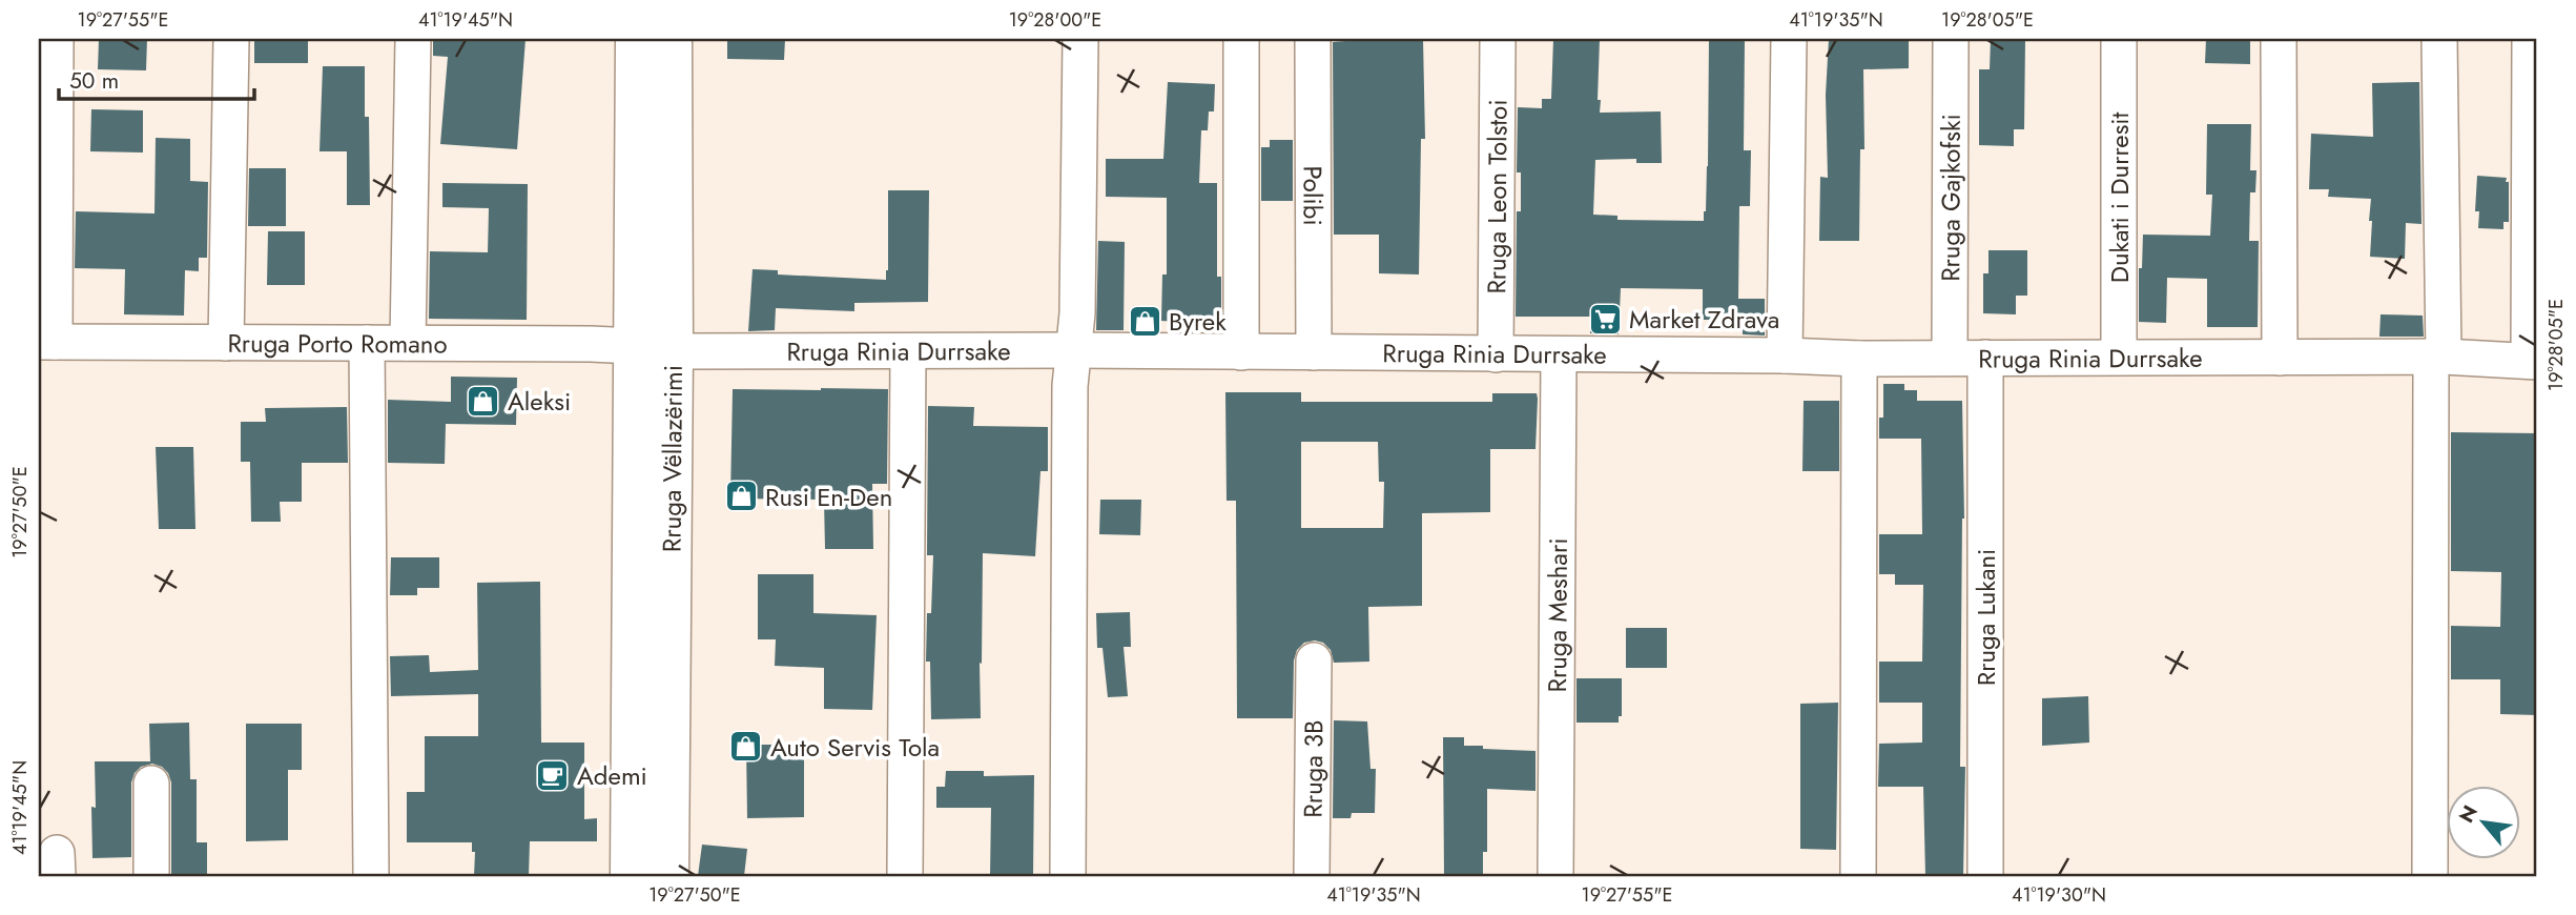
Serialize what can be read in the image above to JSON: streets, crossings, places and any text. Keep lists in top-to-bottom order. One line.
{"streets":{"main road":["Rruga Vëllazërimi"],"street":["Polibi","Rruga Leon Tolstoi","Dukati i Durresit","Rruga Gajkofski","Rruga Porto Romano","Rruga Rinia Durrsake","Rruga Meshari","Rruga Lukani","Rruga 3B"]},"crossings":[["Polibi","Rruga Rinia Durrsake"],["Rruga Leon Tolstoi","Rruga Rinia Durrsake"],["Dukati i Durresit","Rruga Rinia Durrsake"],["Rruga Gajkofski","Rruga Rinia Durrsake"],["Rruga Porto Romano","Rruga Vëllazërimi"],["Rruga Rinia Durrsake","Rruga Vëllazërimi"],["Rruga Rinia Durrsake","Rruga Meshari"],["Rruga Rinia Durrsake","Rruga Lukani"]],"places":{"supermarket":["Market Zdrava"],"shop":["Byrek","Aleksi","Rusi En-Den","Auto Servis Tola"],"cafe":["Ademi"]},"scale_bar":"50 m","north":"top left","coordinates":["19°27'55\"E","41°19'45\"N","19°28'00\"E","41°19'35\"N","19°28'05\"E","19°27'50\"E","41°19'30\"N"]}
